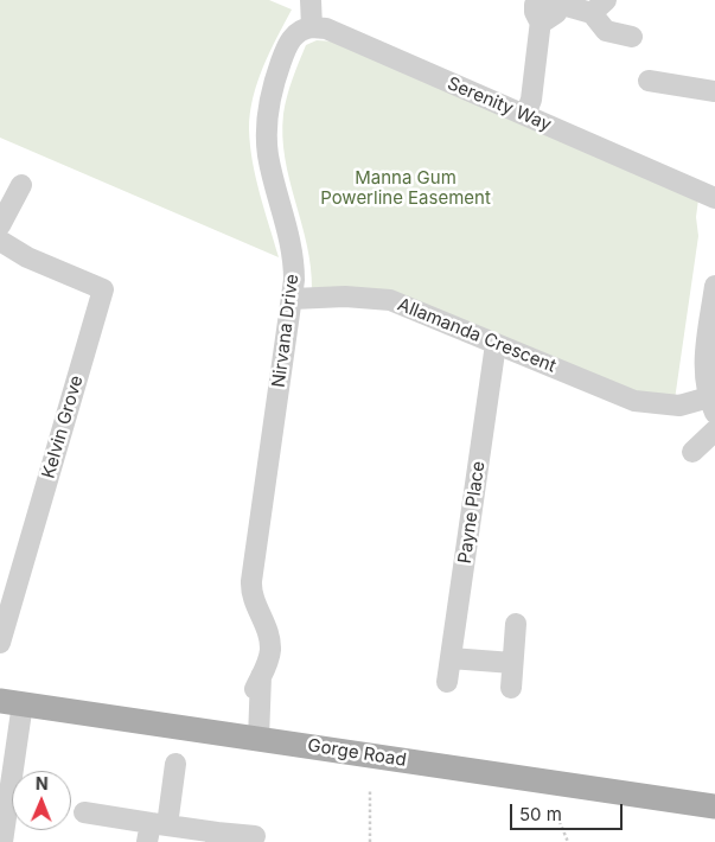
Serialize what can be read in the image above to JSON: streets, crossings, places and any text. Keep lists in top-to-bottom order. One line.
{"streets":{"main road":["Gorge Road"],"street":["Serenity Way","Nirvana Drive","Allamanda Crescent","Kelvin Grove","Payne Place"]},"crossings":[["Serenity Way","Nirvana Drive"],["Nirvana Drive","Allamanda Crescent"],["Nirvana Drive","Gorge Road"],["Allamanda Crescent","Payne Place"]],"parks":["Manna Gum Powerline Easement"],"scale_bar":"50 m","north":"top"}
